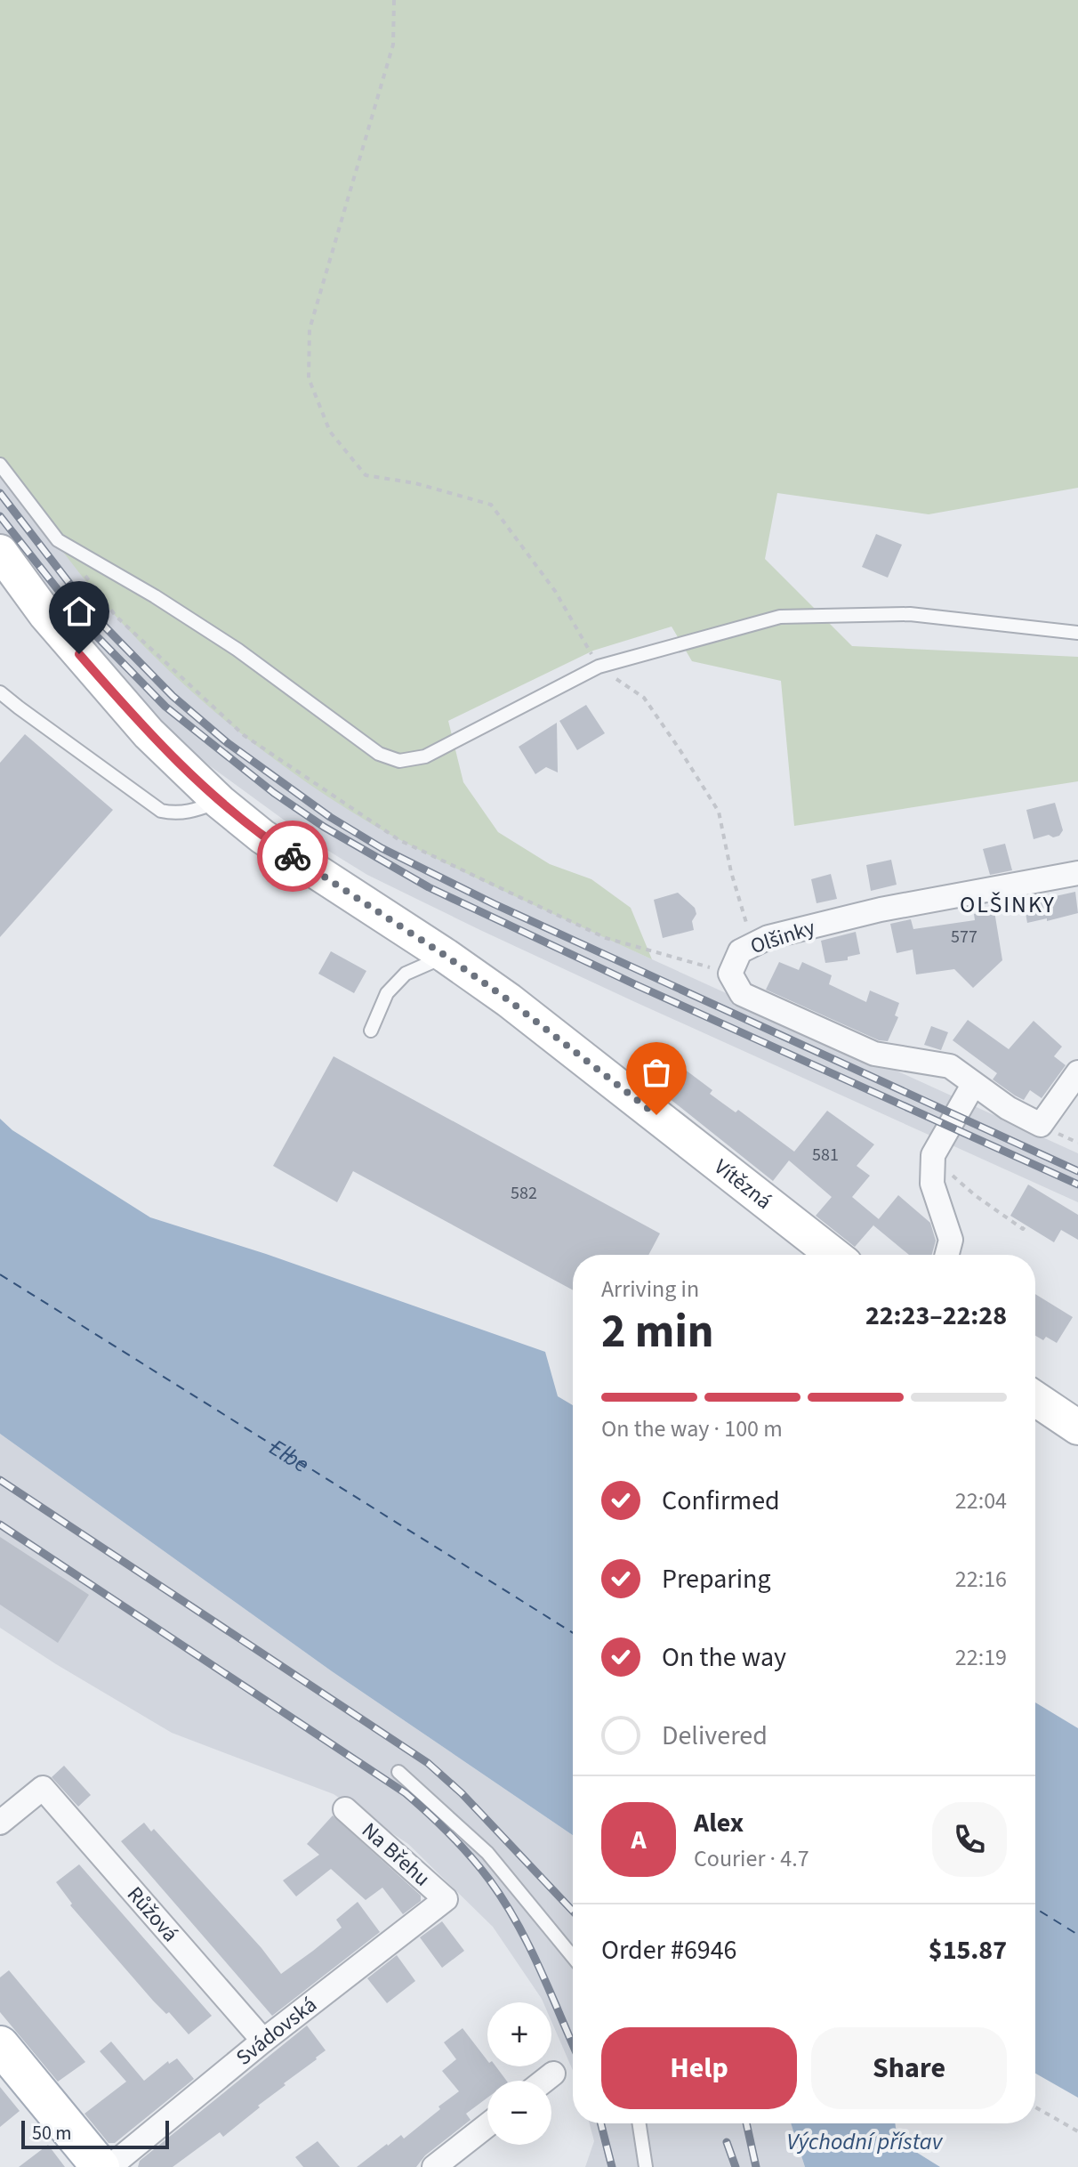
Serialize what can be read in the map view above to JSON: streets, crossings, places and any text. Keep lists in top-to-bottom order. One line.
{"streets":{"main road":["Vítězná"],"street":["Olšinky","Na Břehu","Růžová","Svádovská"]},"crossings":[["Na Břehu","Svádovská"],["Růžová","Svádovská"]],"districts":["OLŠINKY"],"water":["Elbe","Východní přístav"],"house_numbers":["577","581","582"],"scale_bar":"50 m","page":{"heading":["2 min","Arriving in","22:23–22:28"],"panel":["Alex","Courier · 4.7","Order #6946","$15.87"],"bar":"On the way · 100 m","list":[["Confirmed","22:04"],["Preparing","22:16"],["On the way","22:19"],"Delivered"],"round":"A","map_buttons":["+","−"],"buttons":["Help","Share"],"scale":"50 m"}}
